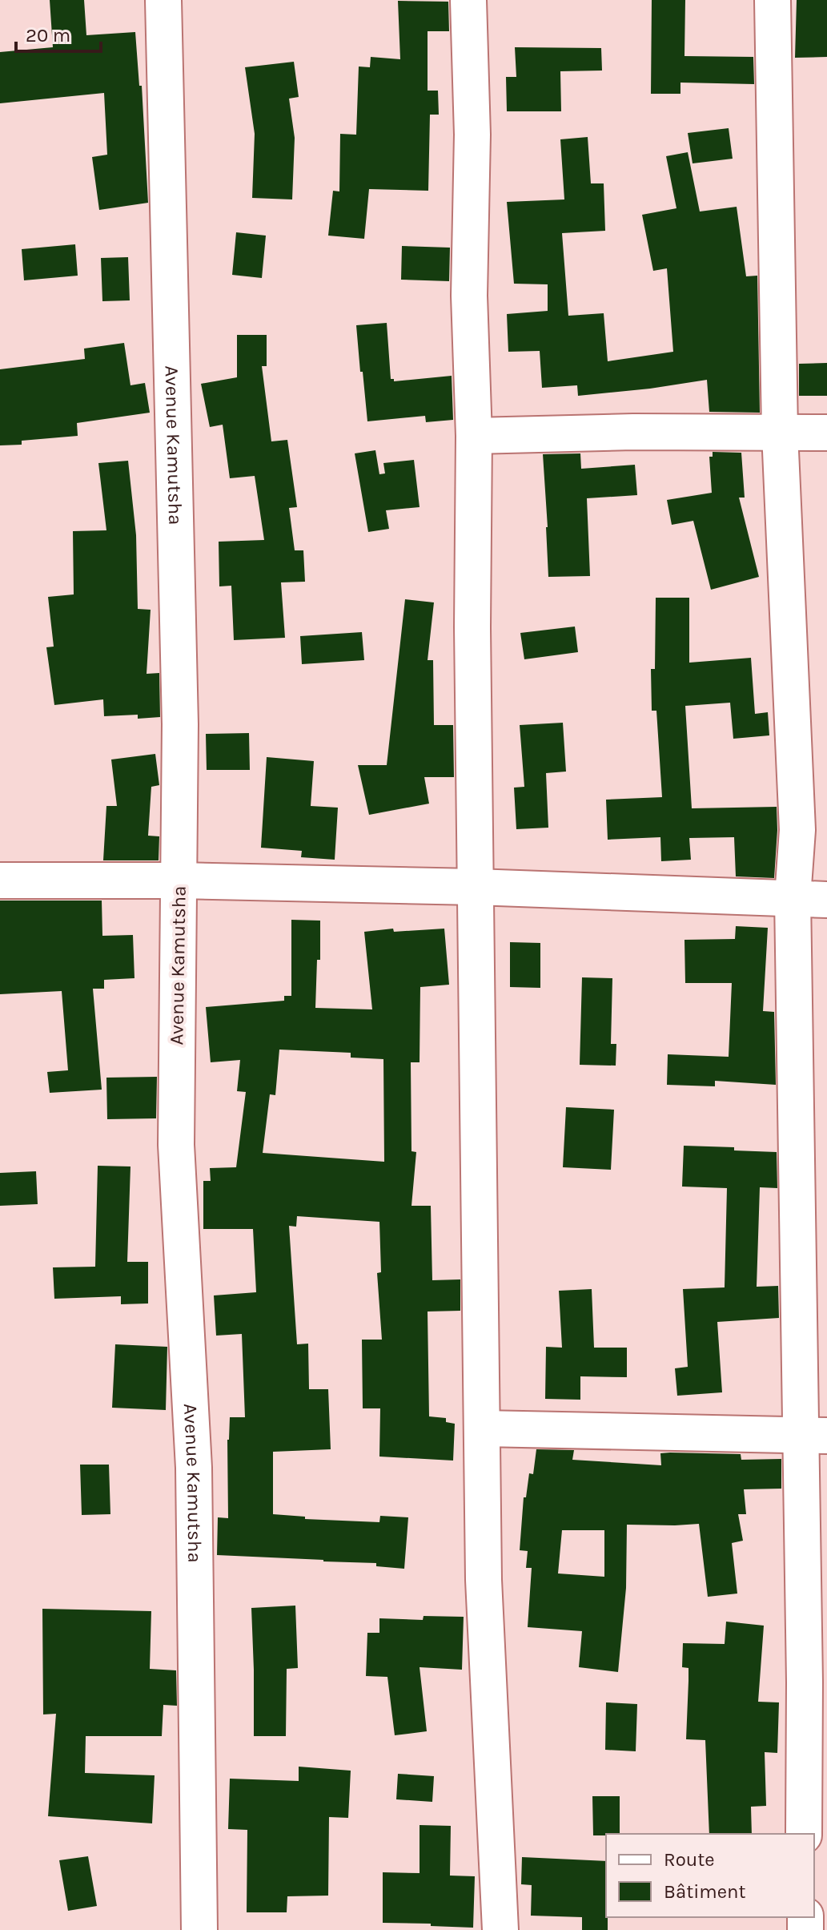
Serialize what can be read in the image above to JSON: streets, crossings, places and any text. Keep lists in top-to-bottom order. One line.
{"streets":{"street":["Avenue Kamutsha"]},"legend":["Route","Bâtiment"],"scale_bar":"20 m"}
